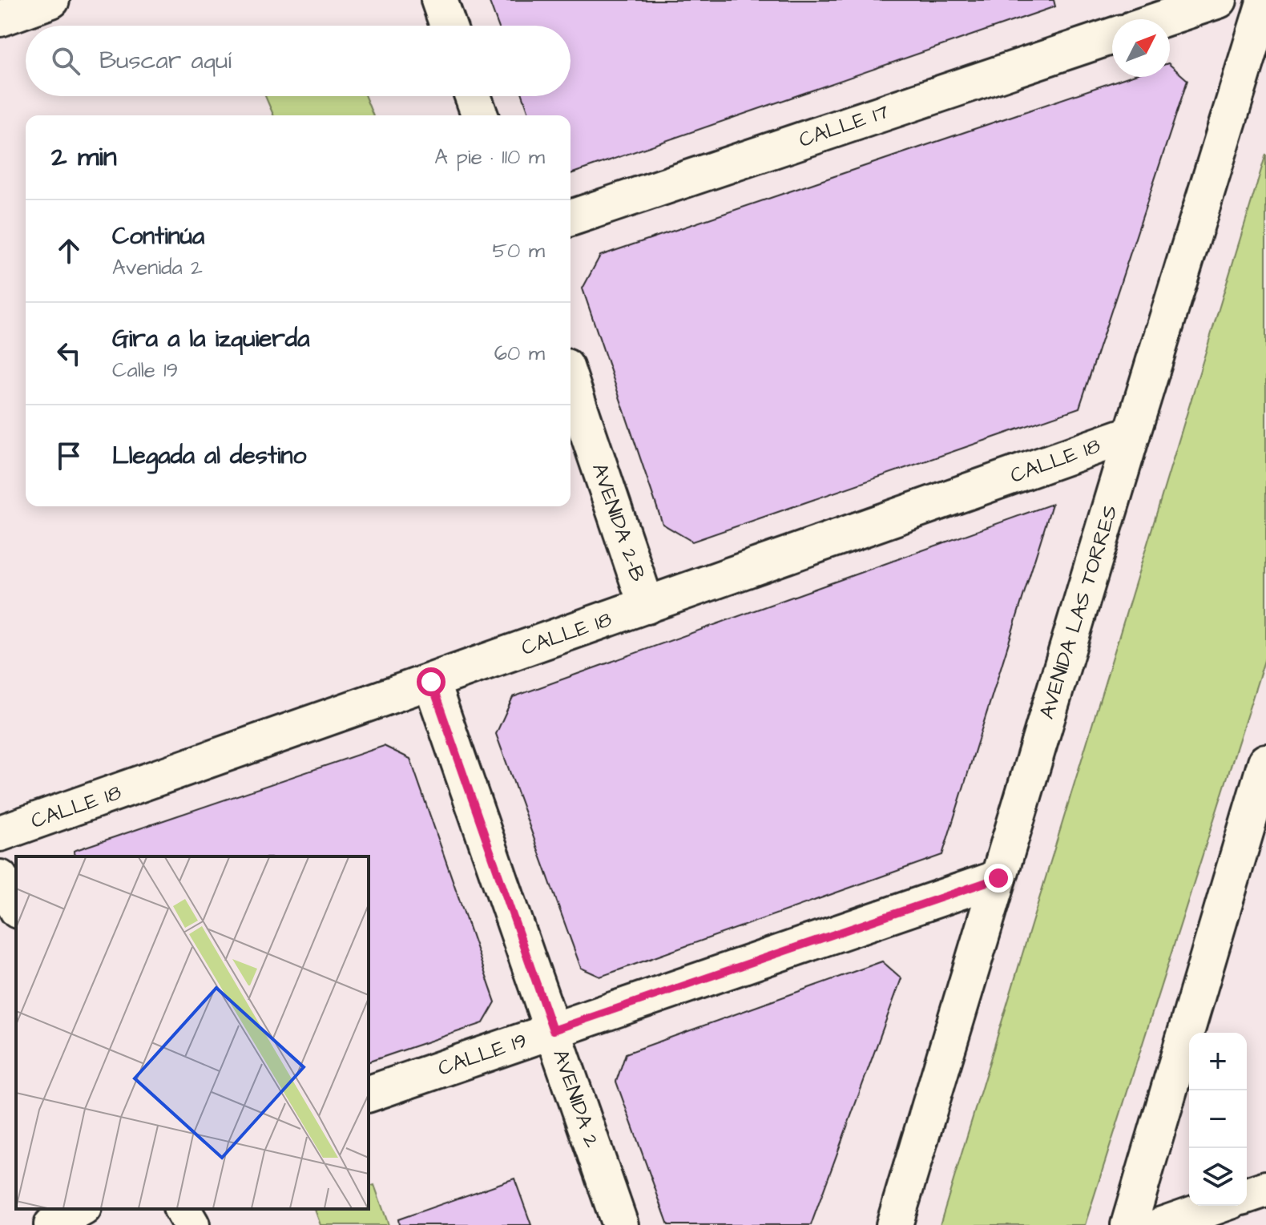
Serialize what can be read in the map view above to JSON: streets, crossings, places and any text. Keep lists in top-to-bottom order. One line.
{"streets":{"street":["CALLE 17","CALLE 18","AVENIDA 2-B","AVENIDA LAS TORRES","CALLE 19","AVENIDA 2"]},"crossings":[["CALLE 18","AVENIDA 2-B"],["CALLE 18","AVENIDA LAS TORRES"],["CALLE 18","AVENIDA 2"],["AVENIDA LAS TORRES","CALLE 19"],["CALLE 19","AVENIDA 2"]],"north":"top right","page":{"search":"Buscar aquí","heading":["2 min","A pie · 110 m"],"list":[["Continúa","Avenida 2","50 m"],["Gira a la izquierda","Calle 19","60 m"],"Llegada al destino"],"map_buttons":["+","−"]}}
